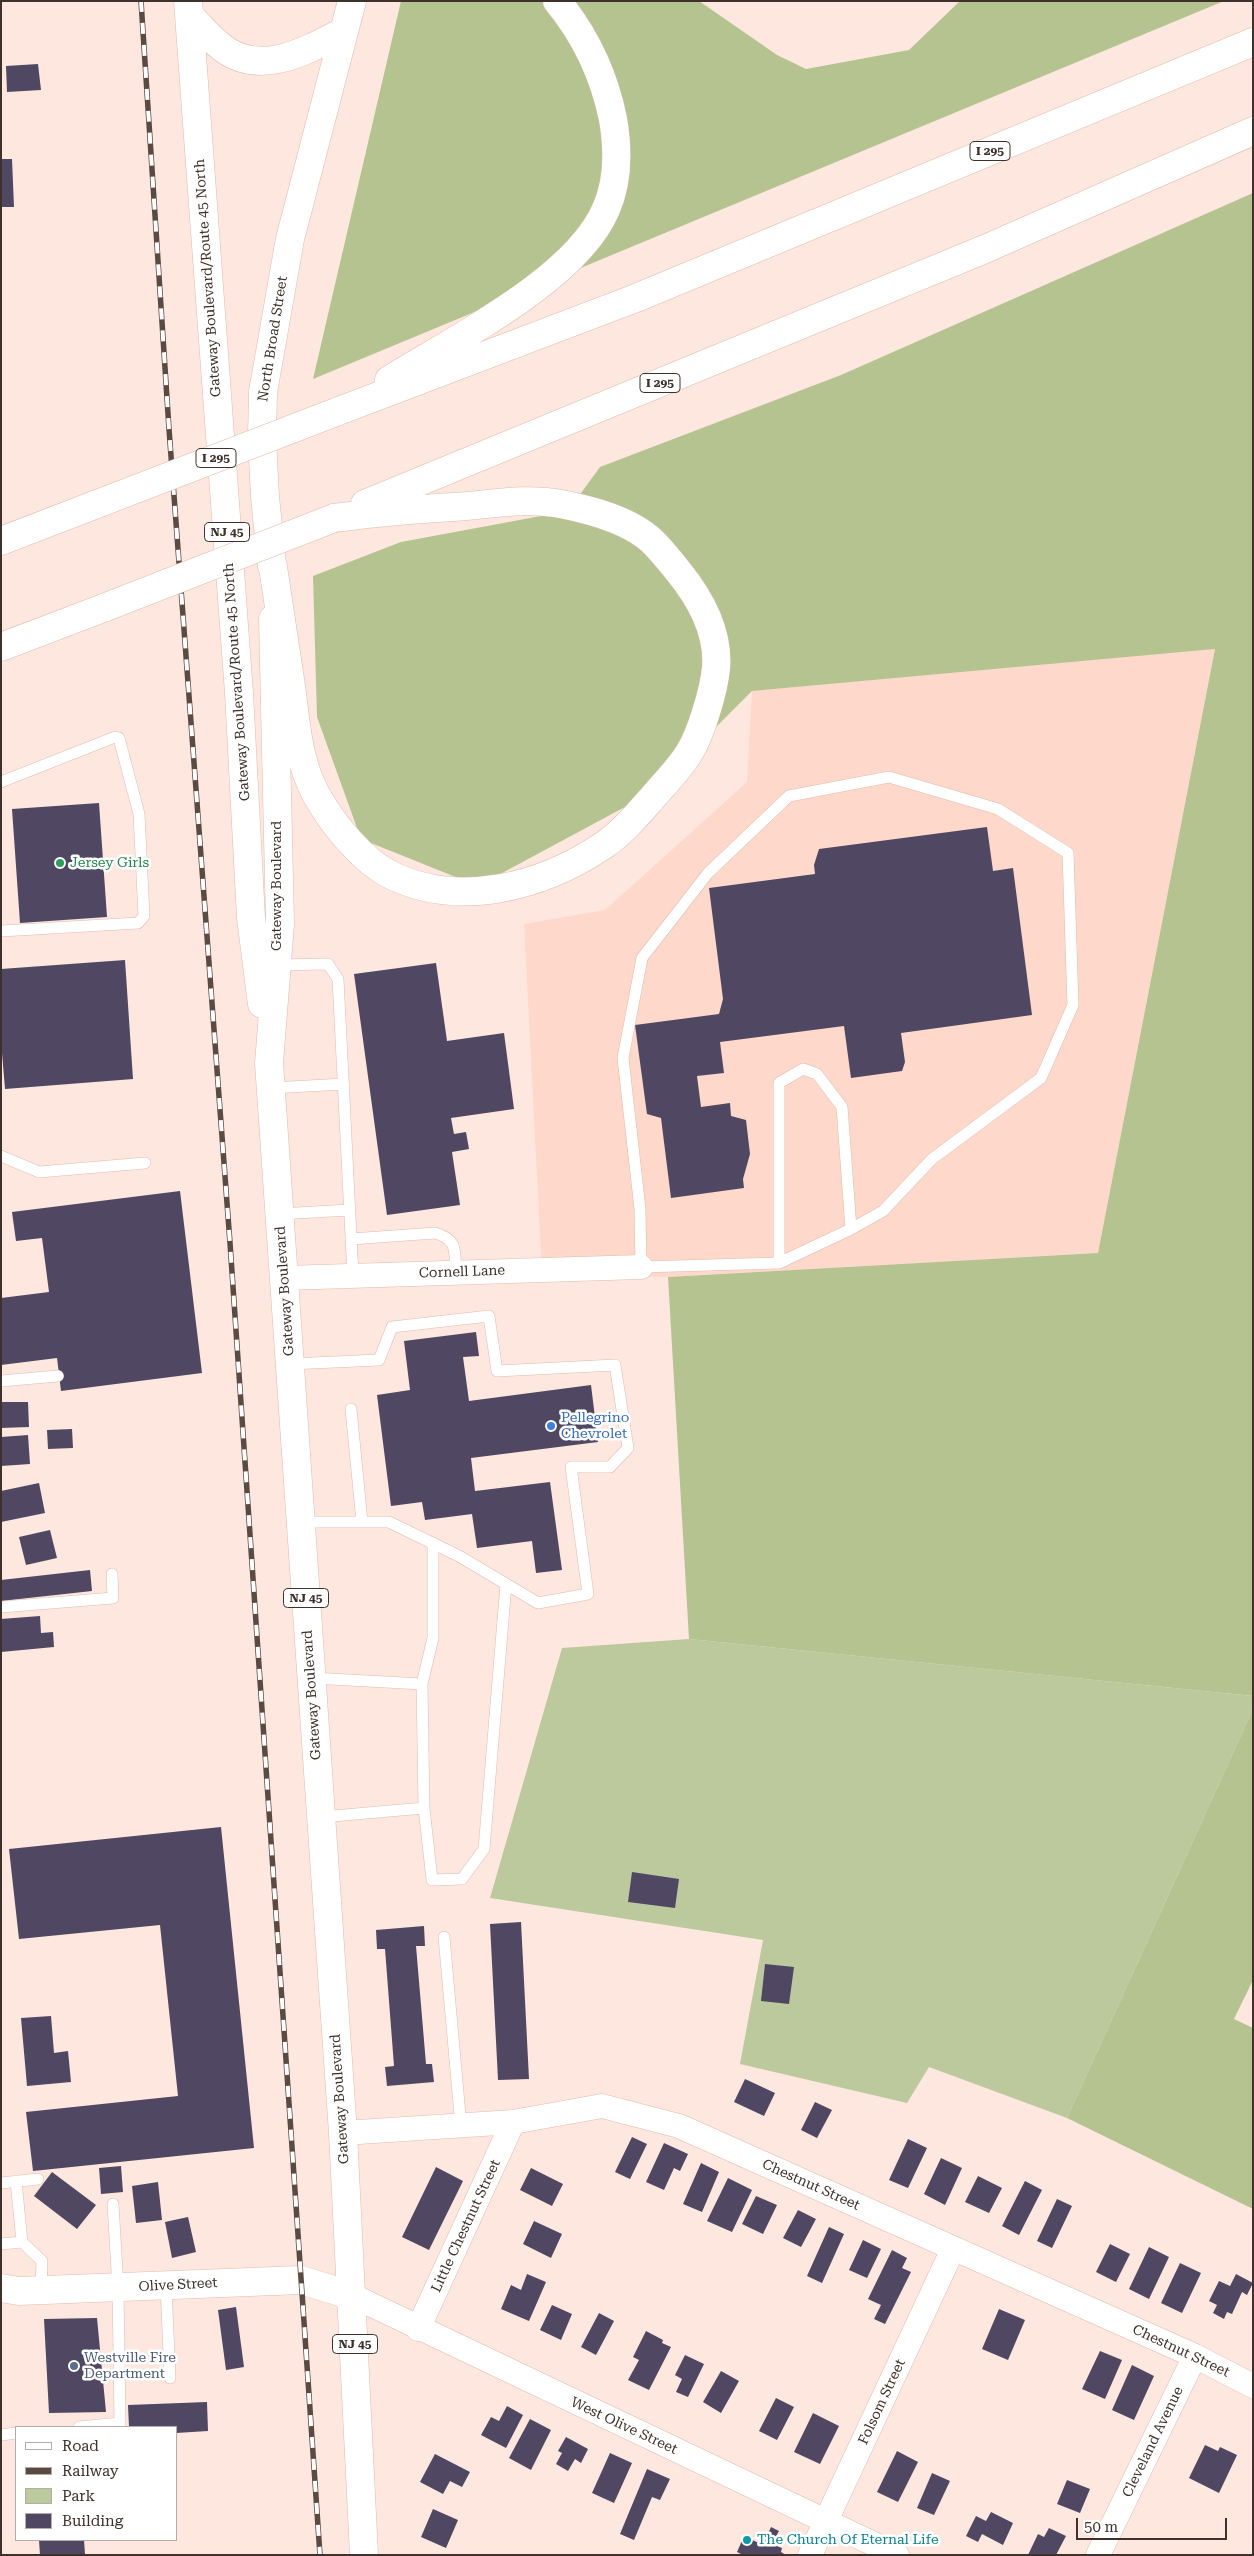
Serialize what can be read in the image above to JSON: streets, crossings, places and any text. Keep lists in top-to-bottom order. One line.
{"streets":{"main road":["I 295","Gateway Boulevard/Route 45 North","North Broad Street","NJ 45","Gateway Boulevard","Olive Street"],"street":["Cornell Lane","Chestnut Street","Little Chestnut Street","Folsom Street","West Olive Street","Cleveland Avenue"]},"crossings":[["Gateway Boulevard/Route 45 North","Gateway Boulevard"],["North Broad Street","Gateway Boulevard"],["Gateway Boulevard","Cornell Lane"],["Gateway Boulevard","Chestnut Street"],["Gateway Boulevard","Olive Street"],["Gateway Boulevard","West Olive Street"],["Chestnut Street","Little Chestnut Street"],["Chestnut Street","Folsom Street"],["Chestnut Street","Cleveland Avenue"],["Little Chestnut Street","West Olive Street"],["Olive Street","West Olive Street"],["Folsom Street","West Olive Street"]],"places":["Jersey Girls","Pellegrino Chevrolet","Westville Fire Department","The Church Of Eternal Life"],"legend":["Road","Railway","Park","Building"],"scale_bar":"50 m"}
